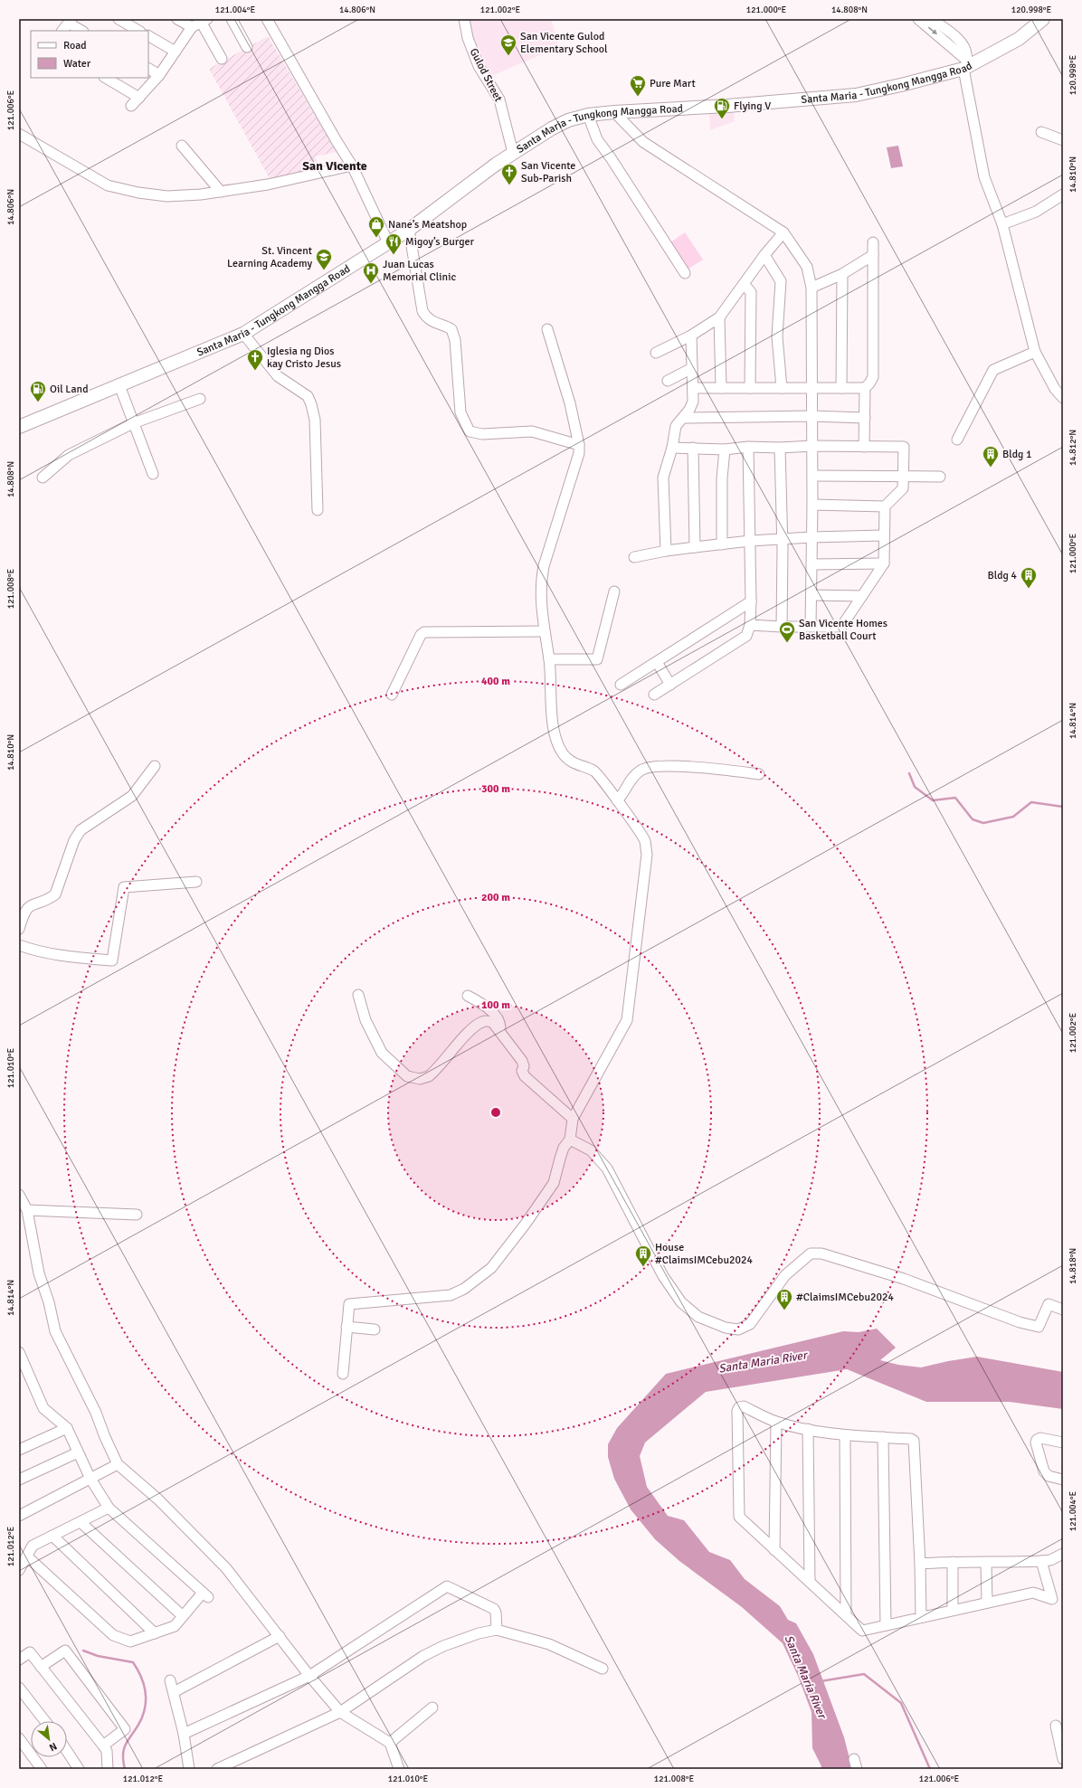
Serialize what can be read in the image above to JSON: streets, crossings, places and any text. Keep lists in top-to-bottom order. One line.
{"streets":{"main road":["Santa Maria - Tungkong Mangga Road"],"street":["Gulod Street"]},"crossings":[["Gulod Street","Santa Maria - Tungkong Mangga Road"]],"districts":["San Vicente"],"water":["Santa Maria River"],"places":{"school or university":["San Vicente Gulod Elementary School","St. Vincent Learning Academy"],"supermarket":["Pure Mart"],"fuel station":["Flying V","Oil Land"],"church":["San Vicente Sub-Parish","Iglesia ng Dios kay Cristo Jesus"],"shop":["Nane’s Meatshop"],"restaurant":["Migoy’s Burger"],"hospital":["Juan Lucas Memorial Clinic"],"building":["Bldg 1","Bldg 4","House #ClaimsIMCebu2024","#ClaimsIMCebu2024"],"sports":["San Vicente Homes Basketball Court"]},"legend":["Road","Water"],"north":"bottom right","coordinates":["121.004°E","14.806°N","121.002°E","121.000°E","14.808°N","120.998°E","121.006°E","14.810°N","14.812°N","121.008°E","14.814°N","121.010°E","14.818°N","121.012°E"],"rings":["400 m","300 m","200 m","100 m"]}
